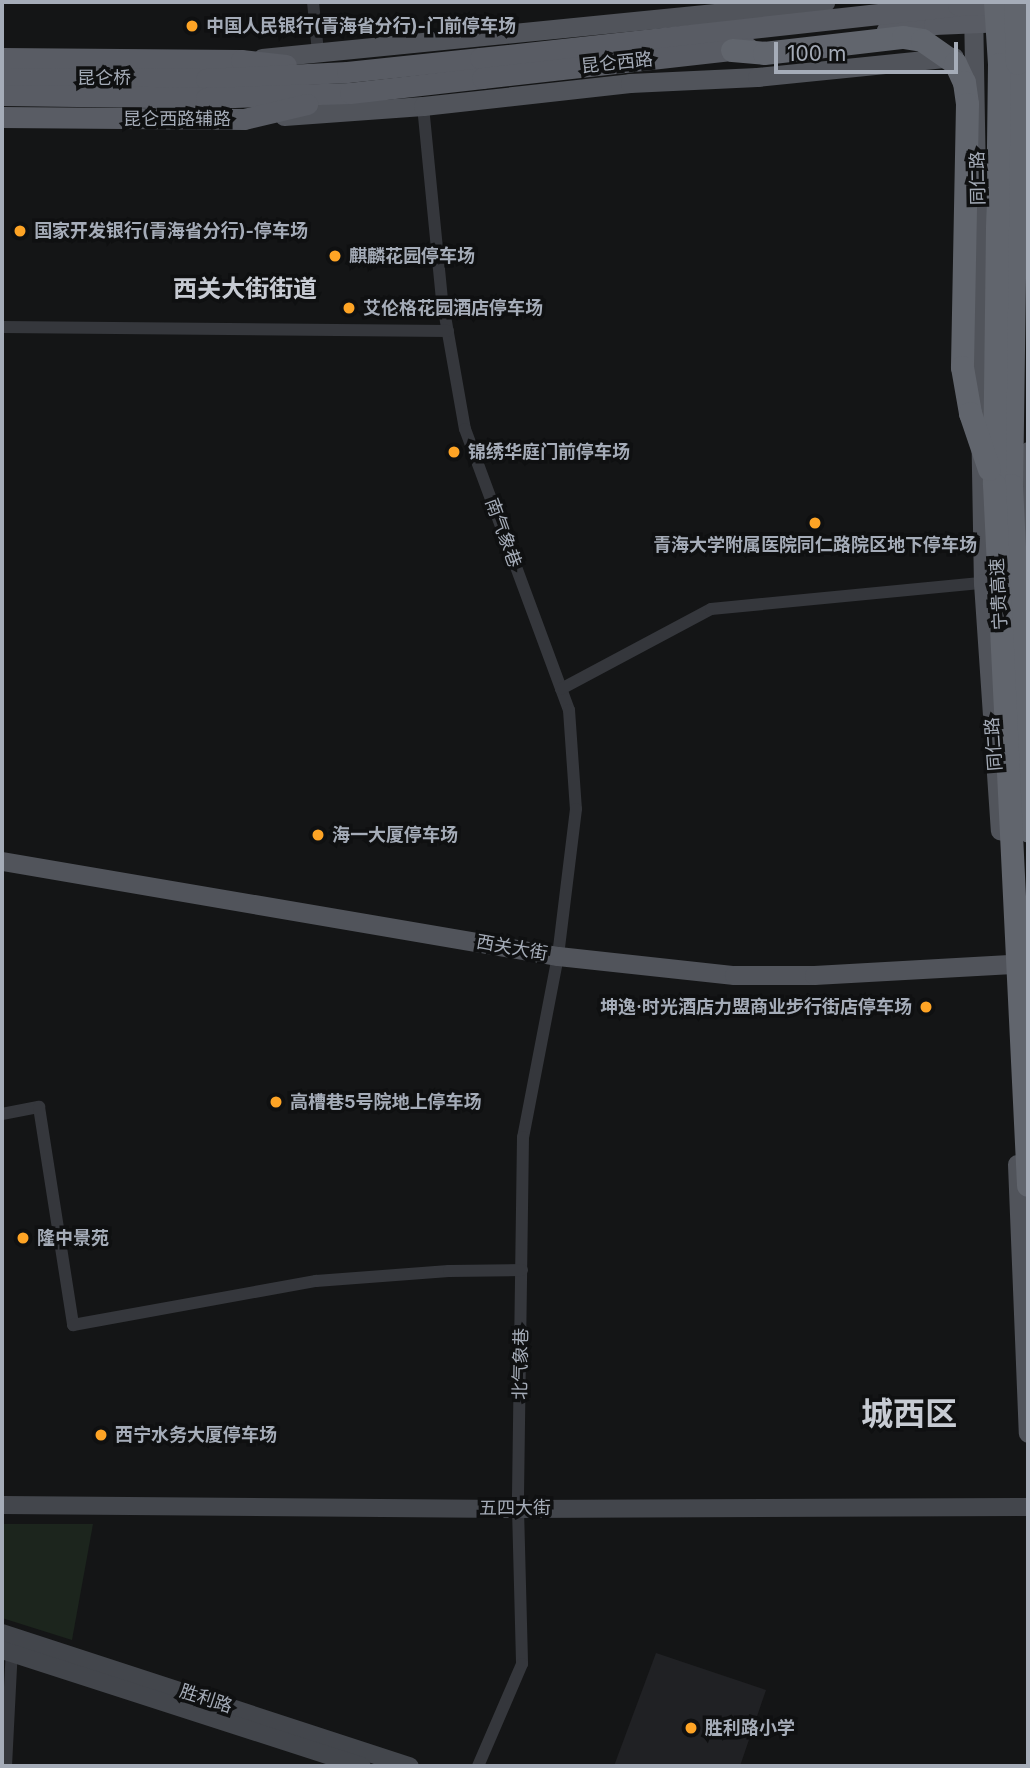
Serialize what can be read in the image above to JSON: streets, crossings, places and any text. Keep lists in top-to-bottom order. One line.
{"streets":{"highway":["昆仑西路","昆仑桥","昆仑西路辅路","宁贵高速"],"main road":["同仁路","西关大街","五四大街","胜利路"],"street":["南气象巷","北气象巷"]},"crossings":[["昆仑西路","昆仑桥"],["昆仑西路","昆仑西路辅路"],["昆仑西路","同仁路"],["同仁路","西关大街"],["南气象巷","西关大街"],["南气象巷","北气象巷"],["西关大街","北气象巷"],["北气象巷","五四大街"]],"districts":["西关大街街道","城西区"],"places":["中国人民银行(青海省分行)-门前停车场","国家开发银行(青海省分行)-停车场","麒麟花园停车场","艾伦格花园酒店停车场","锦绣华庭门前停车场","青海大学附属医院同仁路院区地下停车场","海一大厦停车场","坤逸·时光酒店力盟商业步行街店停车场","高槽巷5号院地上停车场","隆中景苑","西宁水务大厦停车场","胜利路小学"],"scale_bar":"100 m"}
